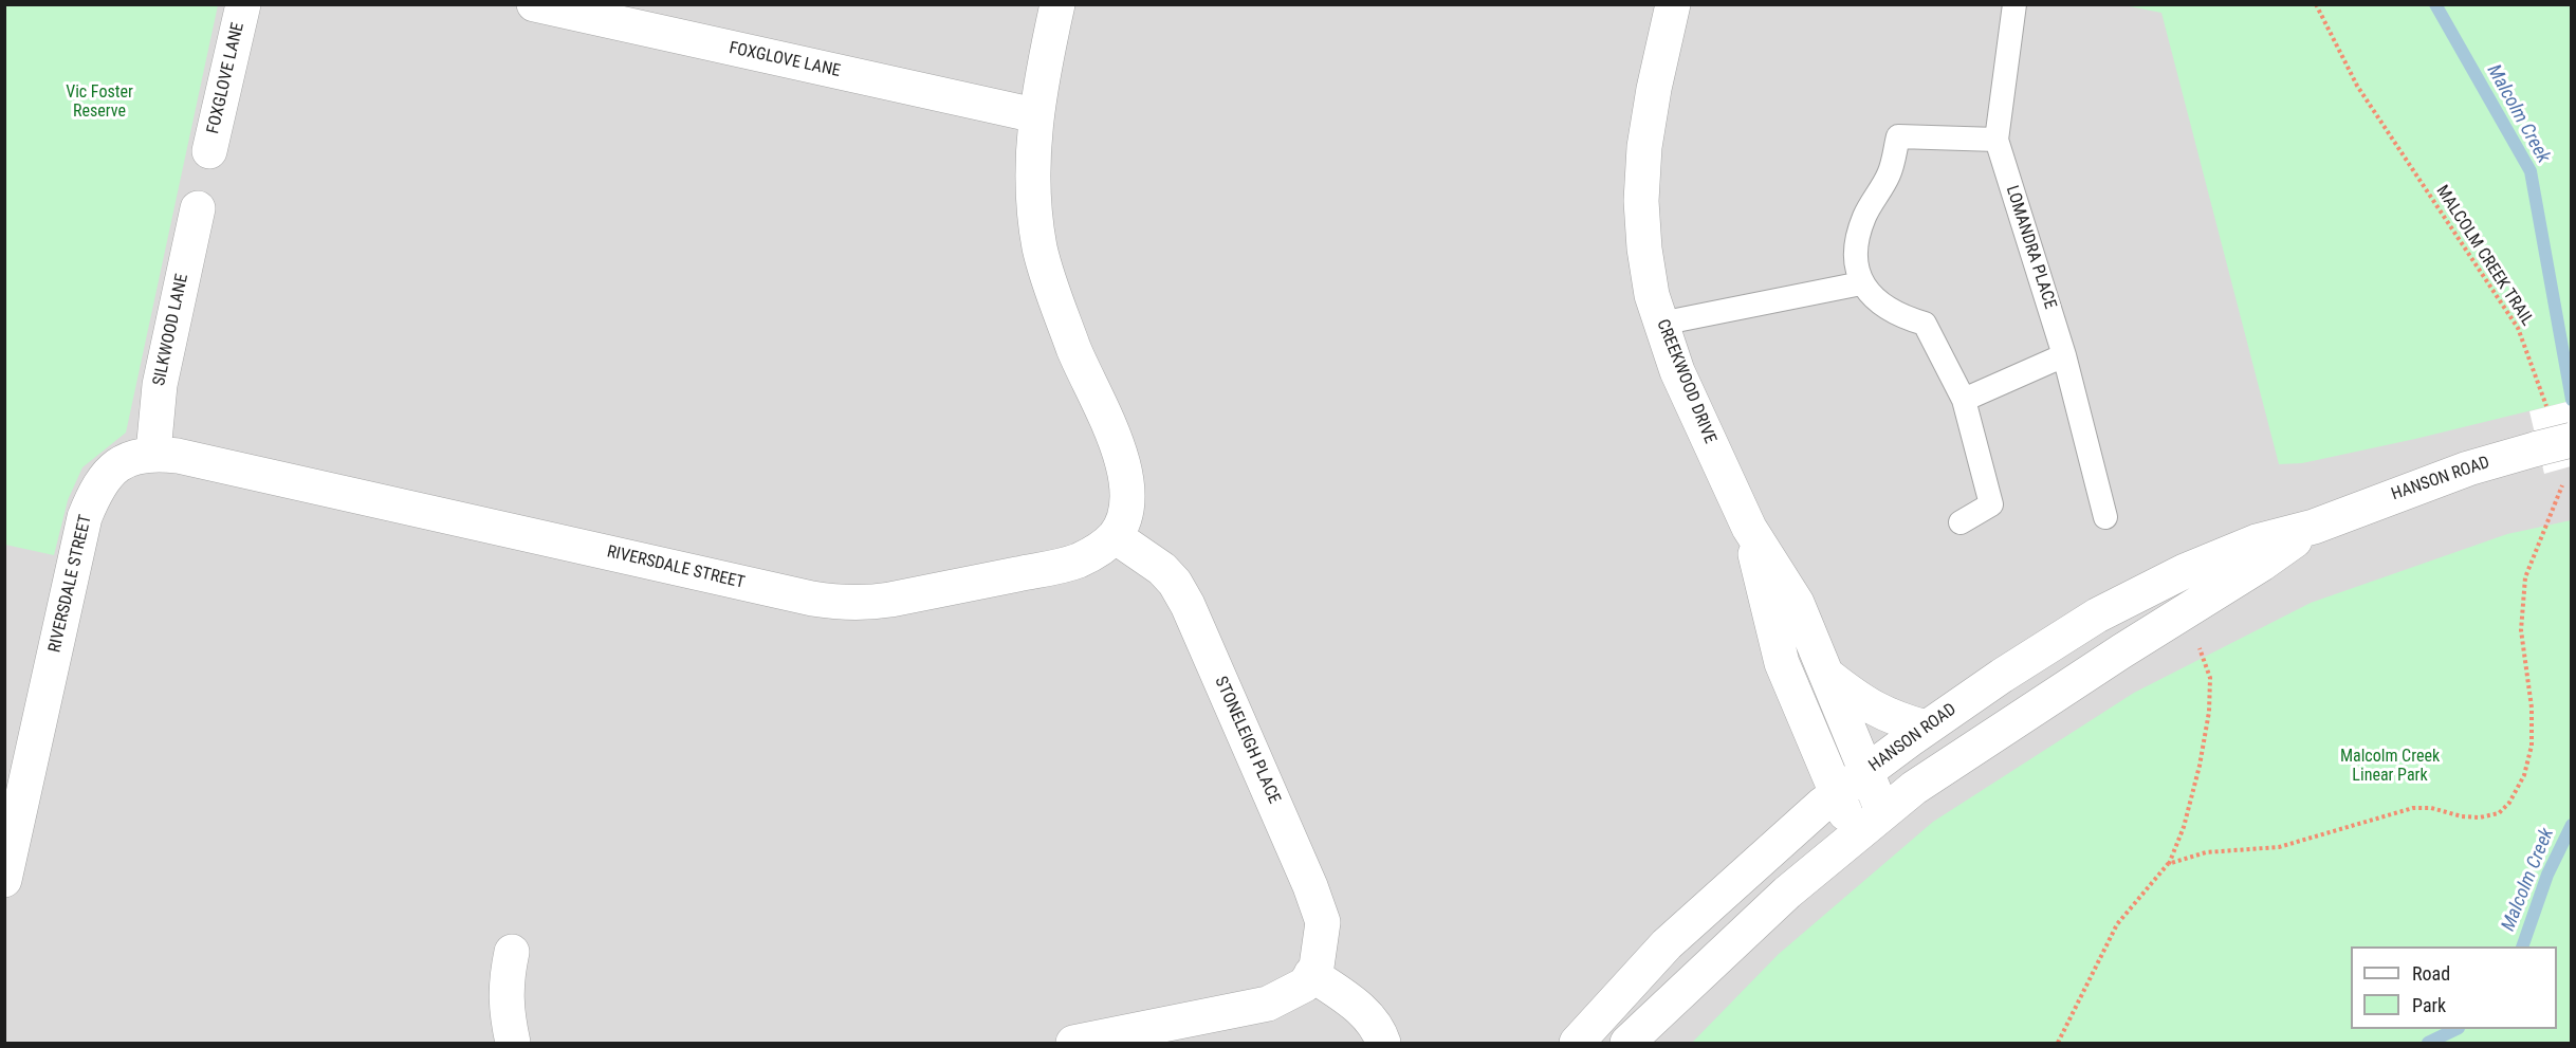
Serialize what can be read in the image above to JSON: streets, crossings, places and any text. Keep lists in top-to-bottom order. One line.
{"streets":{"street":["FOXGLOVE LANE","SILKWOOD LANE","CREEKWOOD DRIVE","HANSON ROAD","RIVERSDALE STREET","STONELEIGH PLACE"],"lane":["LOMANDRA PLACE"],"path":["MALCOLM CREEK TRAIL"]},"crossings":[["MALCOLM CREEK TRAIL","HANSON ROAD"],["SILKWOOD LANE","RIVERSDALE STREET"],["CREEKWOOD DRIVE","HANSON ROAD"],["RIVERSDALE STREET","STONELEIGH PLACE"]],"water":["Malcolm Creek"],"parks":["Vic Foster Reserve","Malcolm Creek Linear Park"],"legend":["Road","Park"]}
